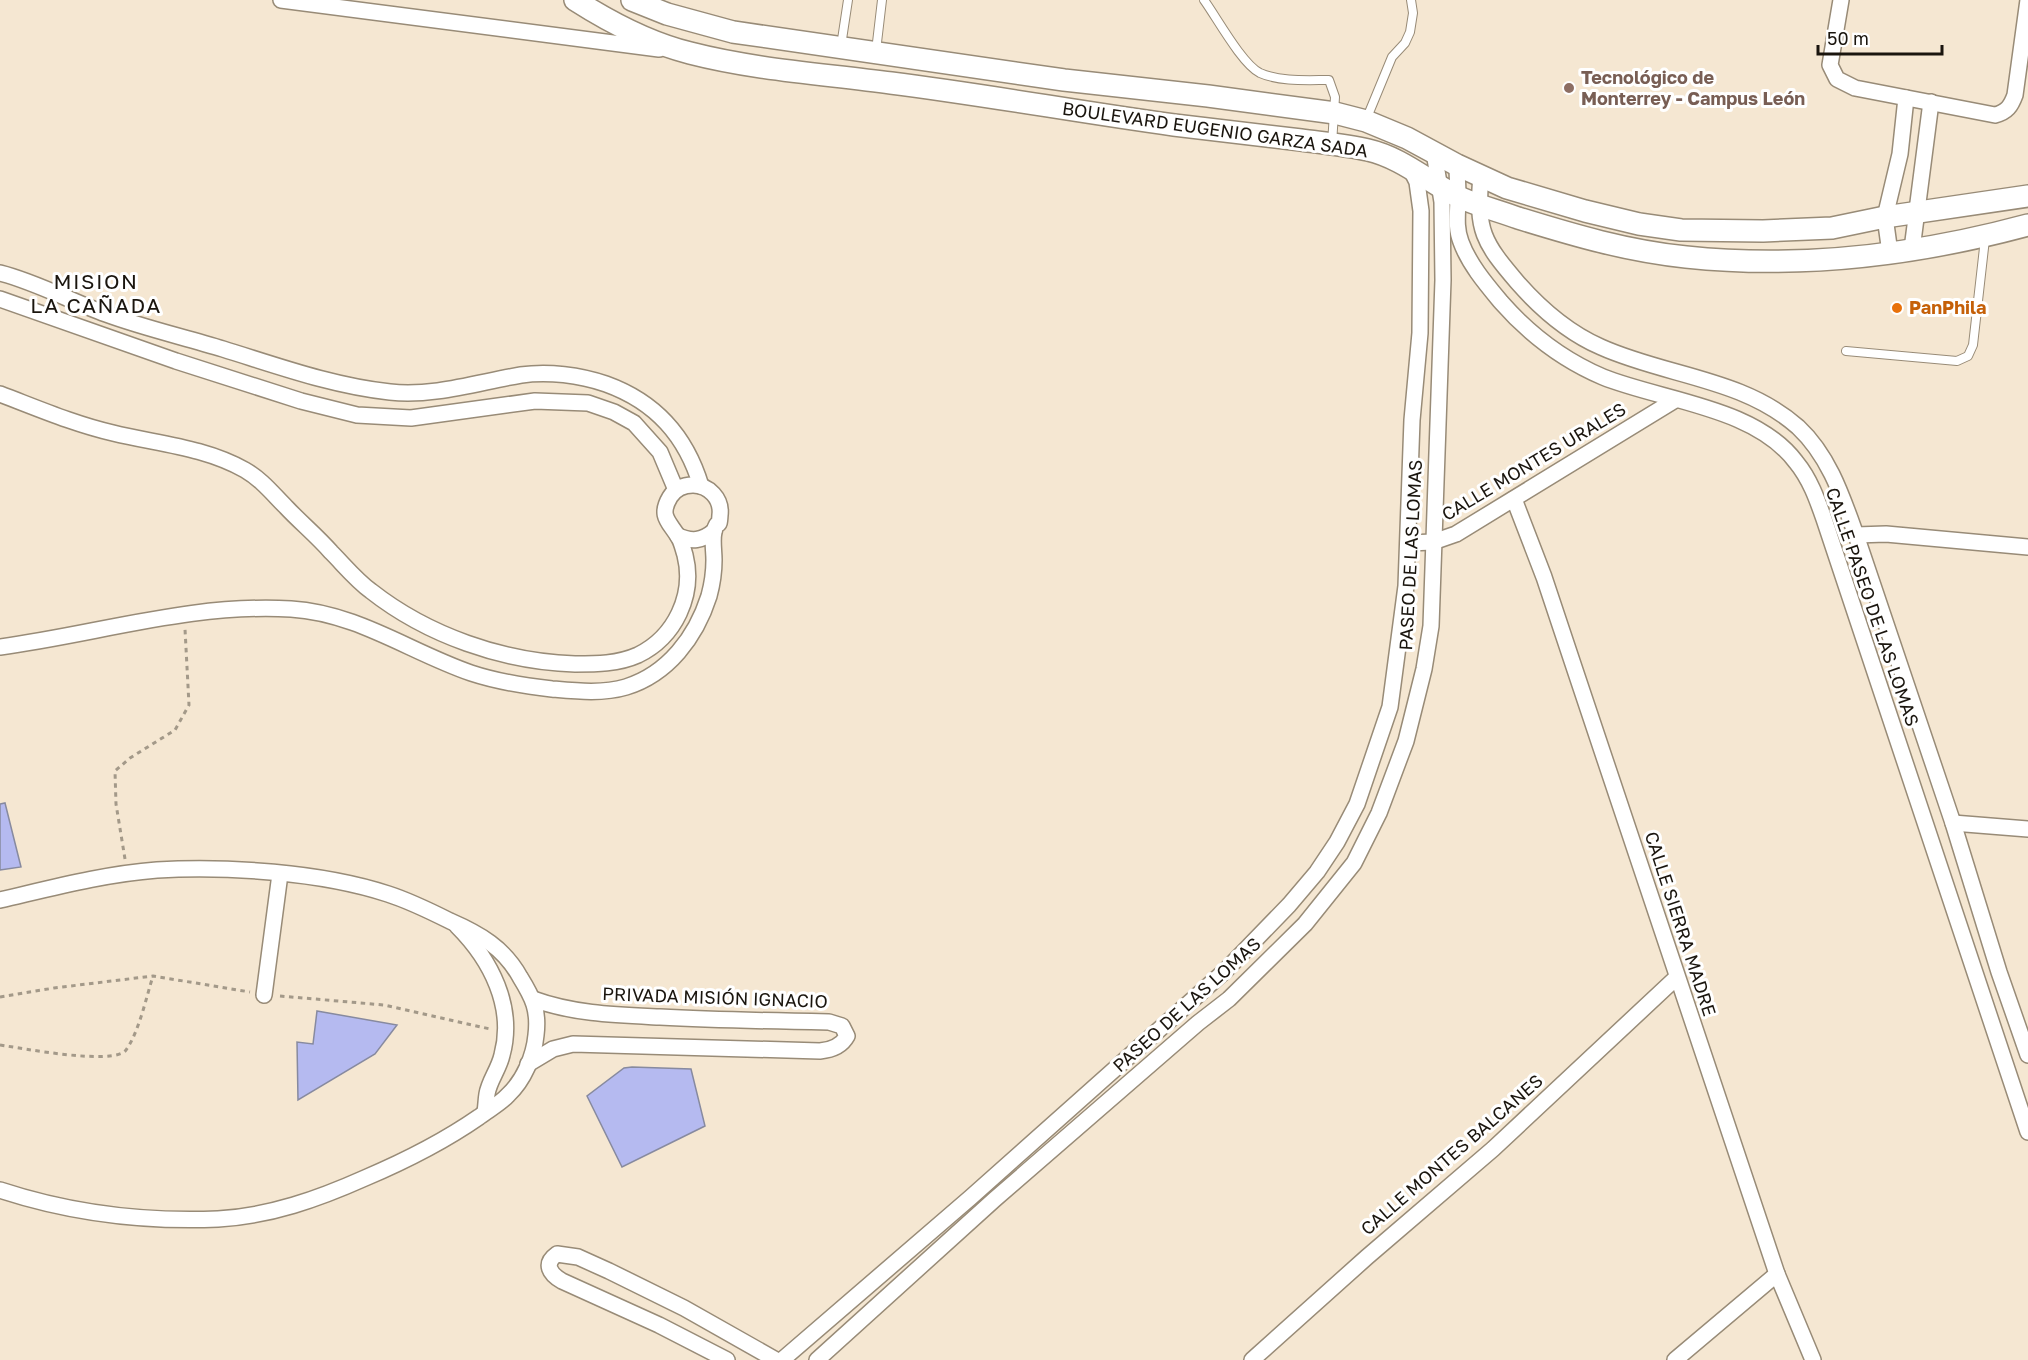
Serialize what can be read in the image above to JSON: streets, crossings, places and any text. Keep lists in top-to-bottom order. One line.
{"streets":{"street":["BOULEVARD EUGENIO GARZA SADA","CALLE MONTES URALES","PASEO DE LAS LOMAS","CALLE PASEO DE LAS LOMAS","CALLE SIERRA MADRE","PRIVADA MISIÓN IGNACIO","CALLE MONTES BALCANES"]},"crossings":[["BOULEVARD EUGENIO GARZA SADA","PASEO DE LAS LOMAS"],["BOULEVARD EUGENIO GARZA SADA","CALLE PASEO DE LAS LOMAS"],["CALLE MONTES URALES","PASEO DE LAS LOMAS"],["CALLE MONTES URALES","CALLE PASEO DE LAS LOMAS"],["CALLE MONTES URALES","CALLE SIERRA MADRE"],["CALLE SIERRA MADRE","CALLE MONTES BALCANES"]],"districts":["MISION LA CAÑADA"],"places":["Tecnológico de Monterrey - Campus León","PanPhila"],"scale_bar":"50 m"}
